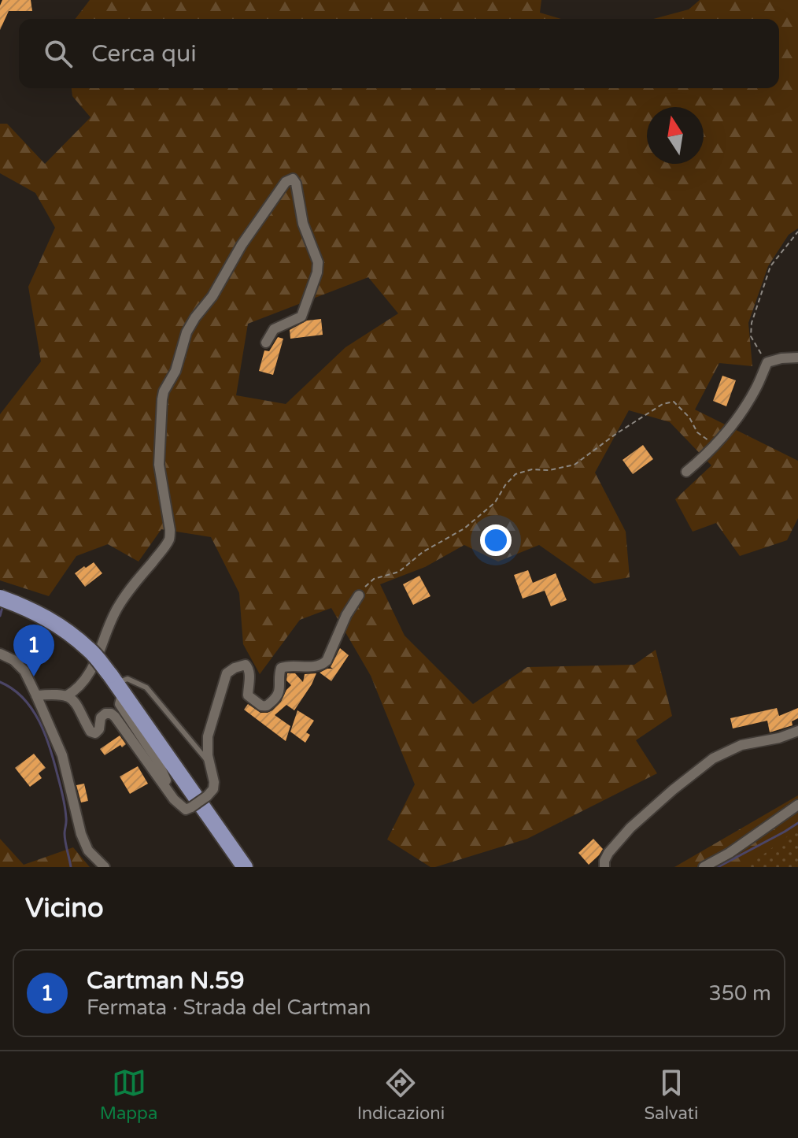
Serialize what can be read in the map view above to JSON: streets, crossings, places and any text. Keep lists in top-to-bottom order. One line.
{"north":"top","page":{"search":"Cerca qui","pins":"1","heading":"Vicino","list":[{"mark":"1","name":"Cartman N.59","note":"Fermata · Strada del Cartman","value":"350 m"}],"nav":["Mappa","Indicazioni","Salvati"]}}
